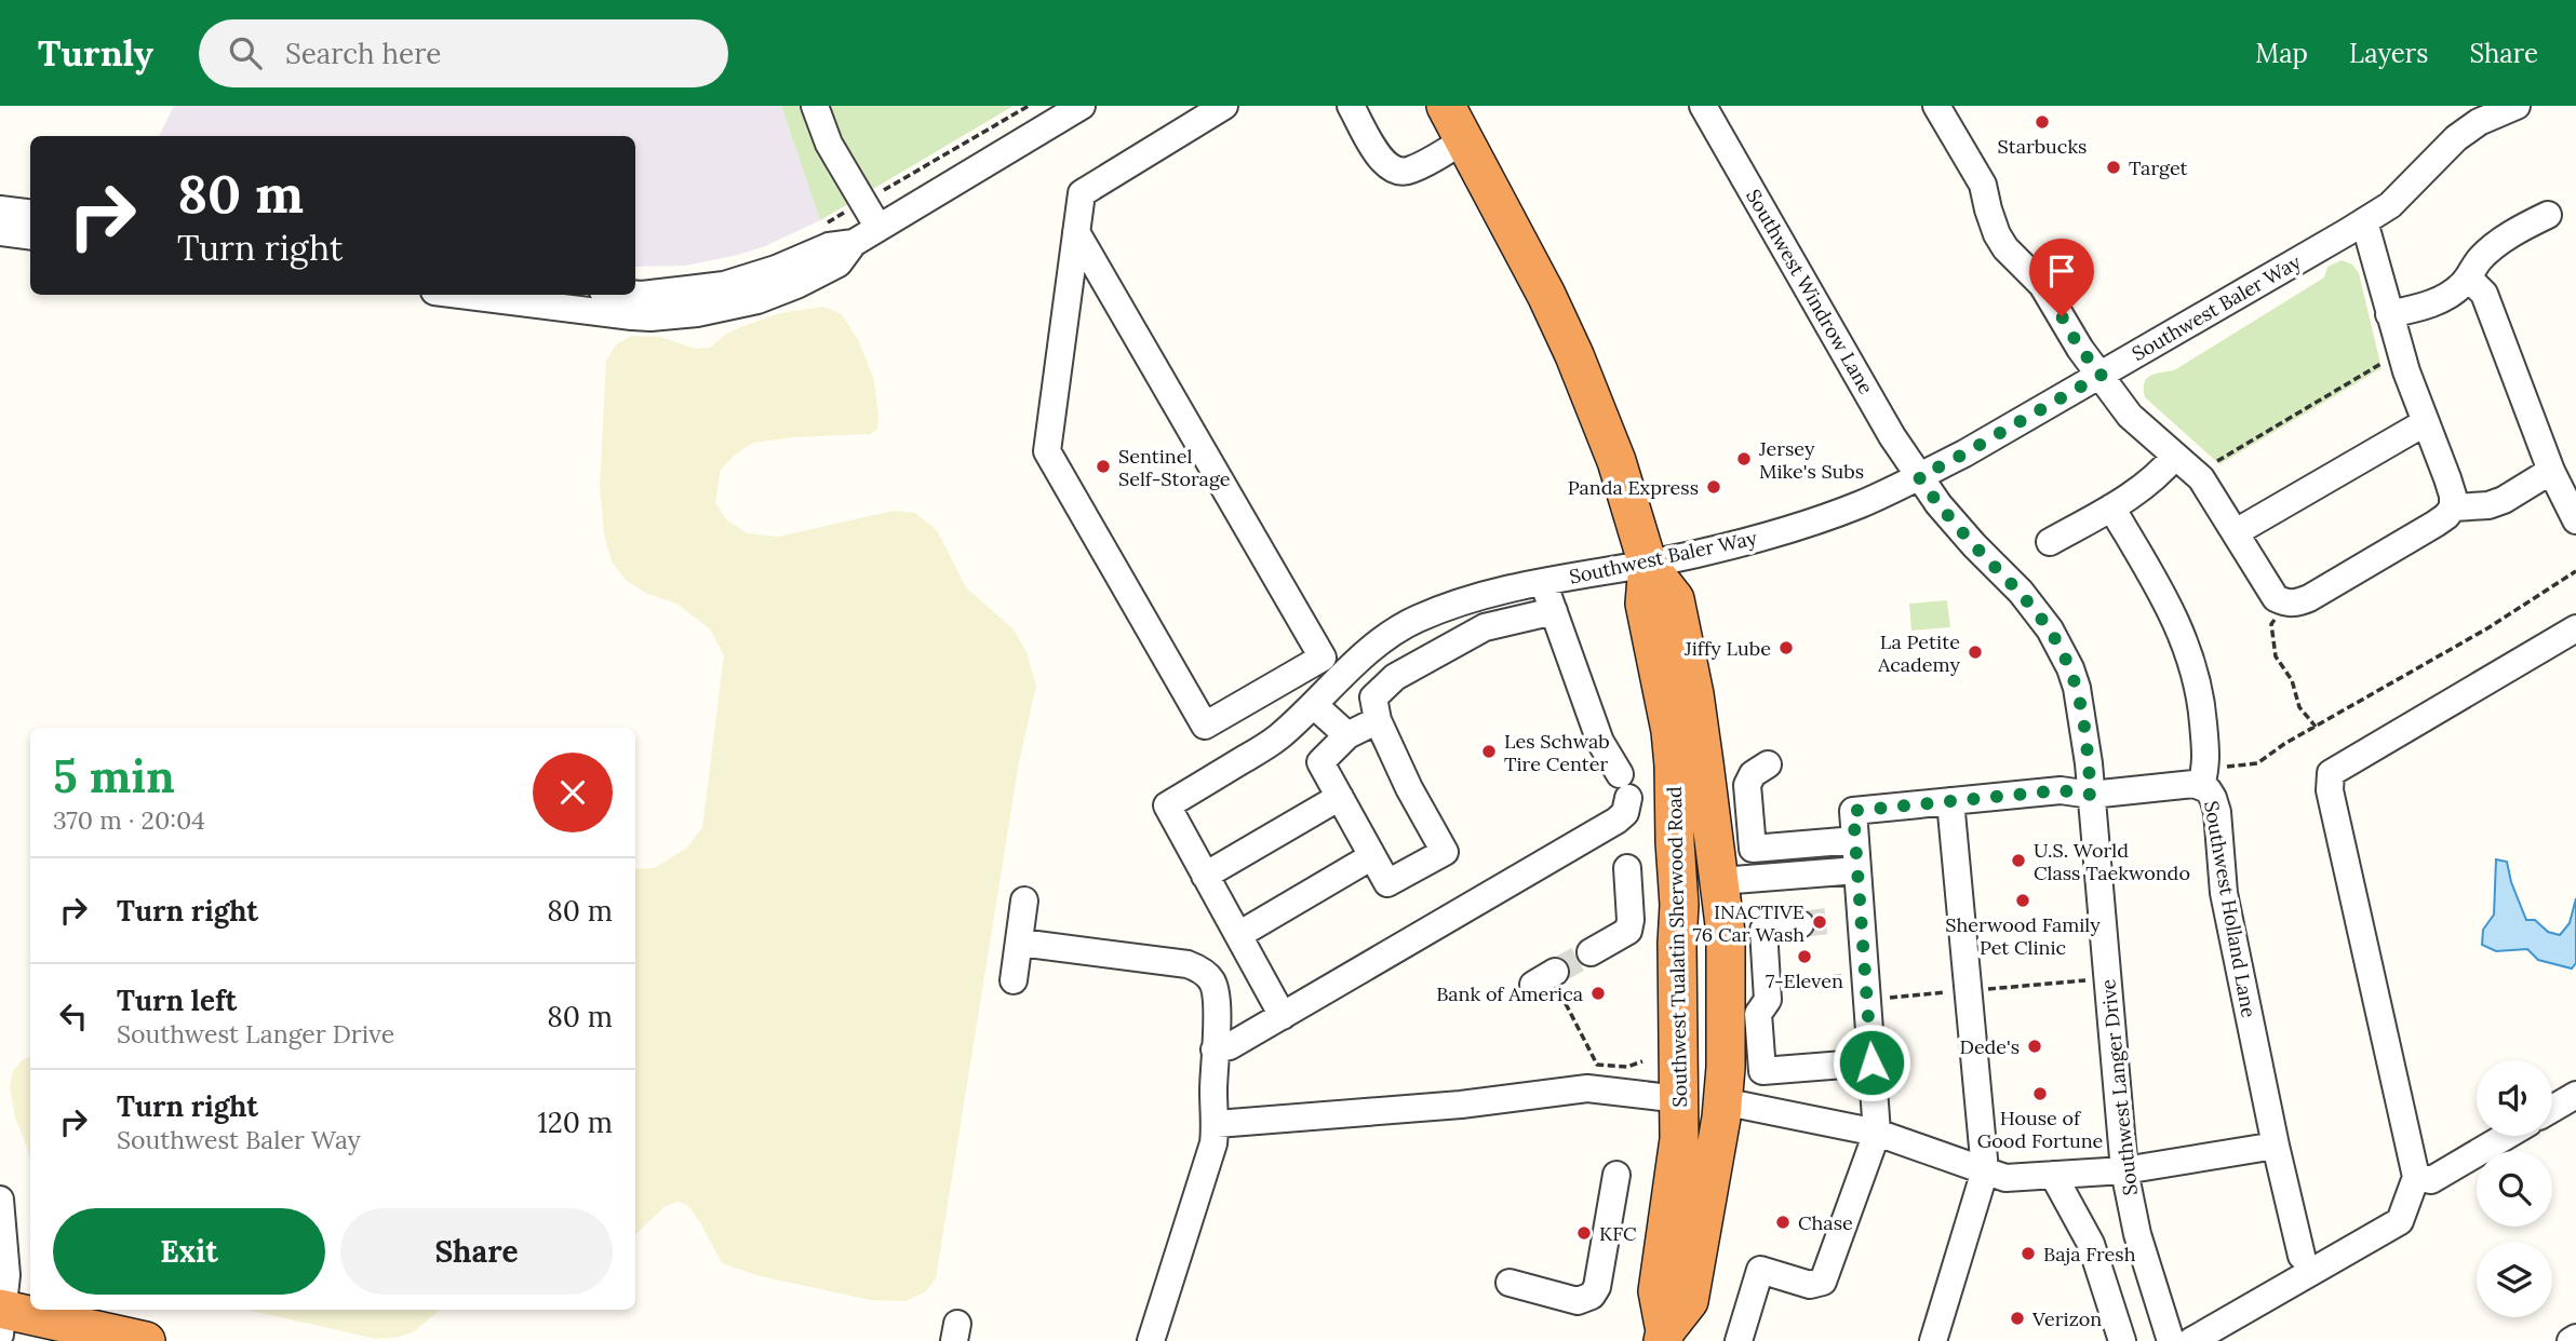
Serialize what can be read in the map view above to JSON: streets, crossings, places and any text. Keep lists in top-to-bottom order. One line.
{"streets":{"highway":["Southwest Tualatin Sherwood Road"],"street":["Southwest Windrow Lane","Southwest Baler Way","Southwest Holland Lane","Southwest Langer Drive"]},"crossings":[["Southwest Windrow Lane","Southwest Baler Way"],["Southwest Windrow Lane","Southwest Langer Drive"],["Southwest Baler Way","Southwest Tualatin Sherwood Road"],["Southwest Baler Way","Southwest Langer Drive"],["Southwest Holland Lane","Southwest Langer Drive"]],"places":["Starbucks","Target","Jersey Mike's Subs","Sentinel Self-Storage","Panda Express","Jiffy Lube","La Petite Academy","Les Schwab Tire Center","U.S. World Class Taekwondo","Sherwood Family Pet Clinic","INACTIVE 76 Car Wash","7-Eleven","Bank of America","Dede's","House of Good Fortune","Chase","KFC","Baja Fresh","Verizon"],"page":{"header":"Turnly","search":"Search here","nav":["Map","Layers","Share"],"turn":["80 m","Turn right"],"heading":["5 min","370 m · 20:04"],"list":[{"name":"Turn right","value":"80 m"},{"name":"Turn left","note":"Southwest Langer Drive","value":"80 m"},{"name":"Turn right","note":"Southwest Baler Way","value":"120 m"}],"buttons":["Exit","Share"]}}
